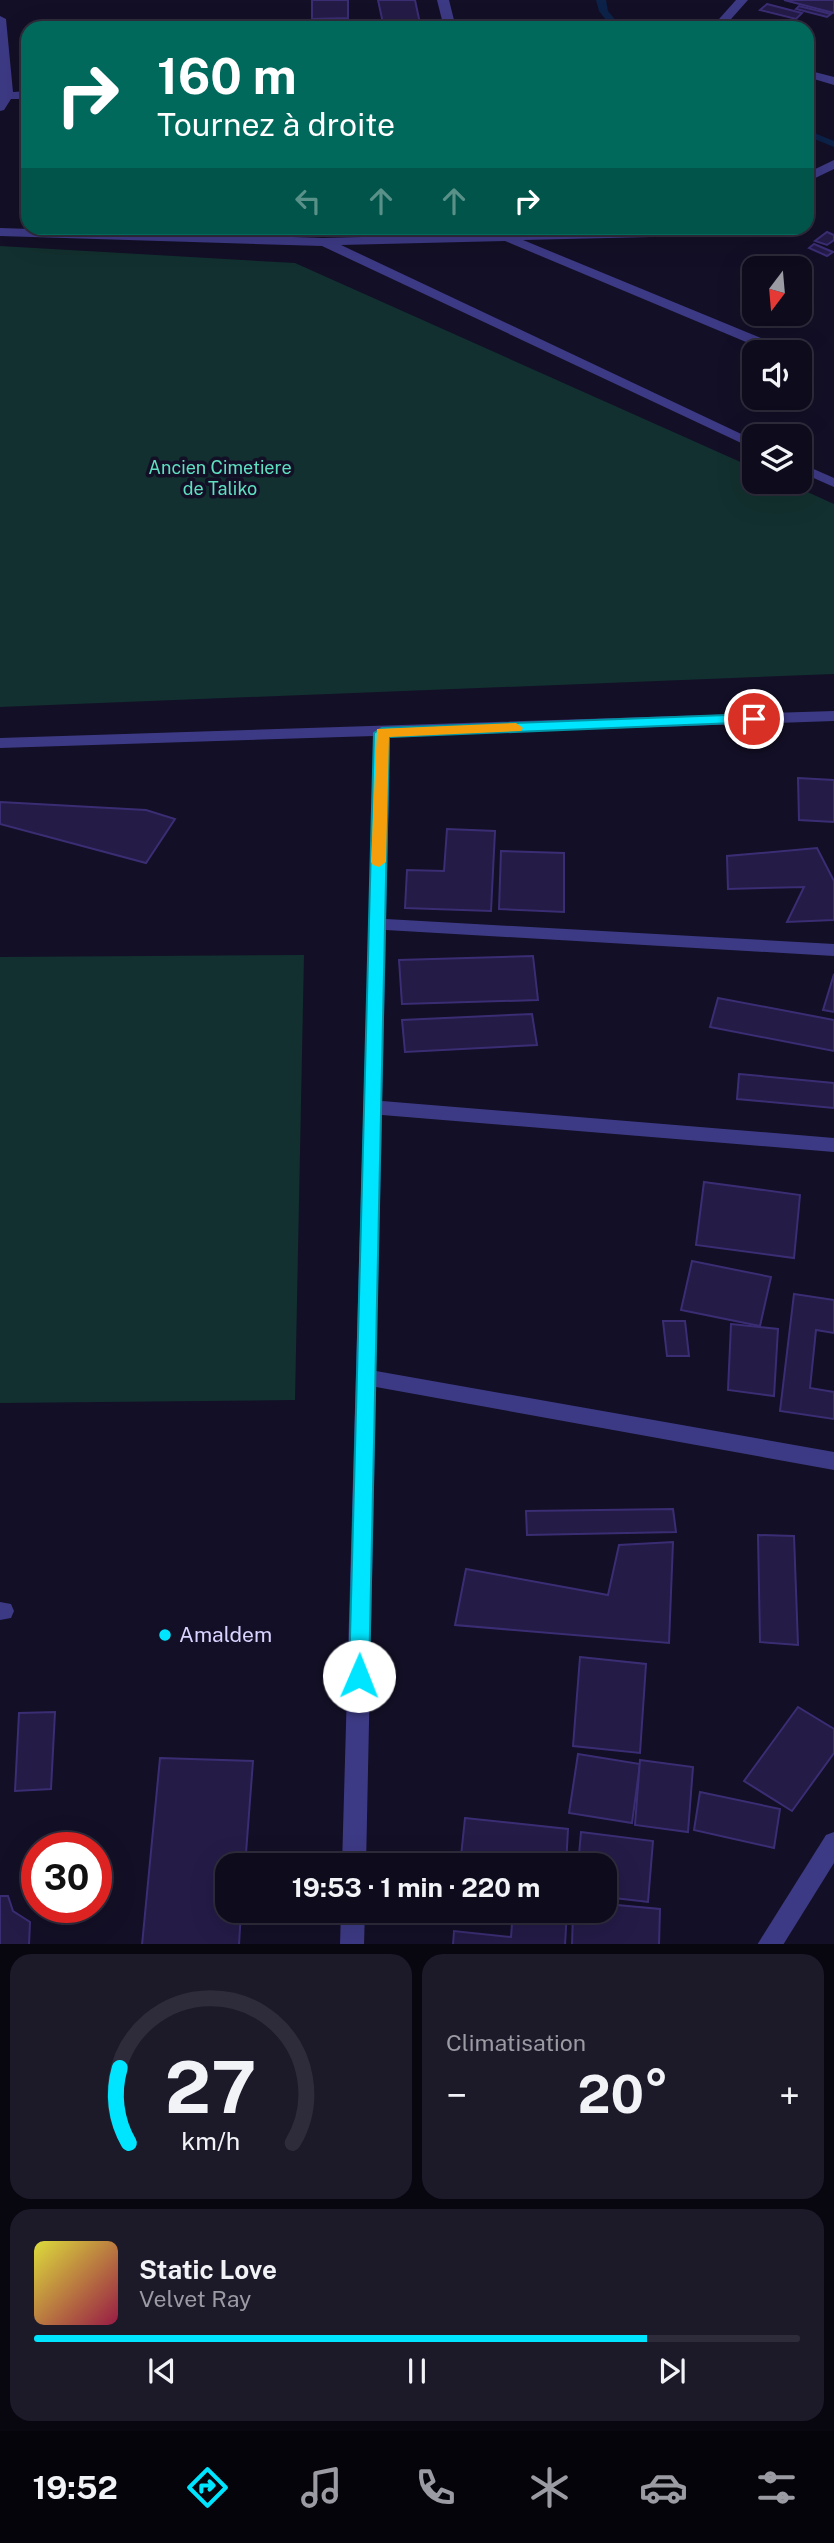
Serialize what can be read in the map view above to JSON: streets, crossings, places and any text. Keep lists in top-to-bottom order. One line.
{"parks":["Ancien Cimetiere de Taliko"],"places":["Amaldem"],"north":"bottom","page":{"turn":["160 m","Tournez à droite"],"limit":"30","trip":"19:53 · 1 min · 220 m","tile":"Climatisation","heat":["−","20°","+"],"song":["Static Love","Velvet Ray"],"tabs":"19:52","gauge":["27","km/h"]}}
